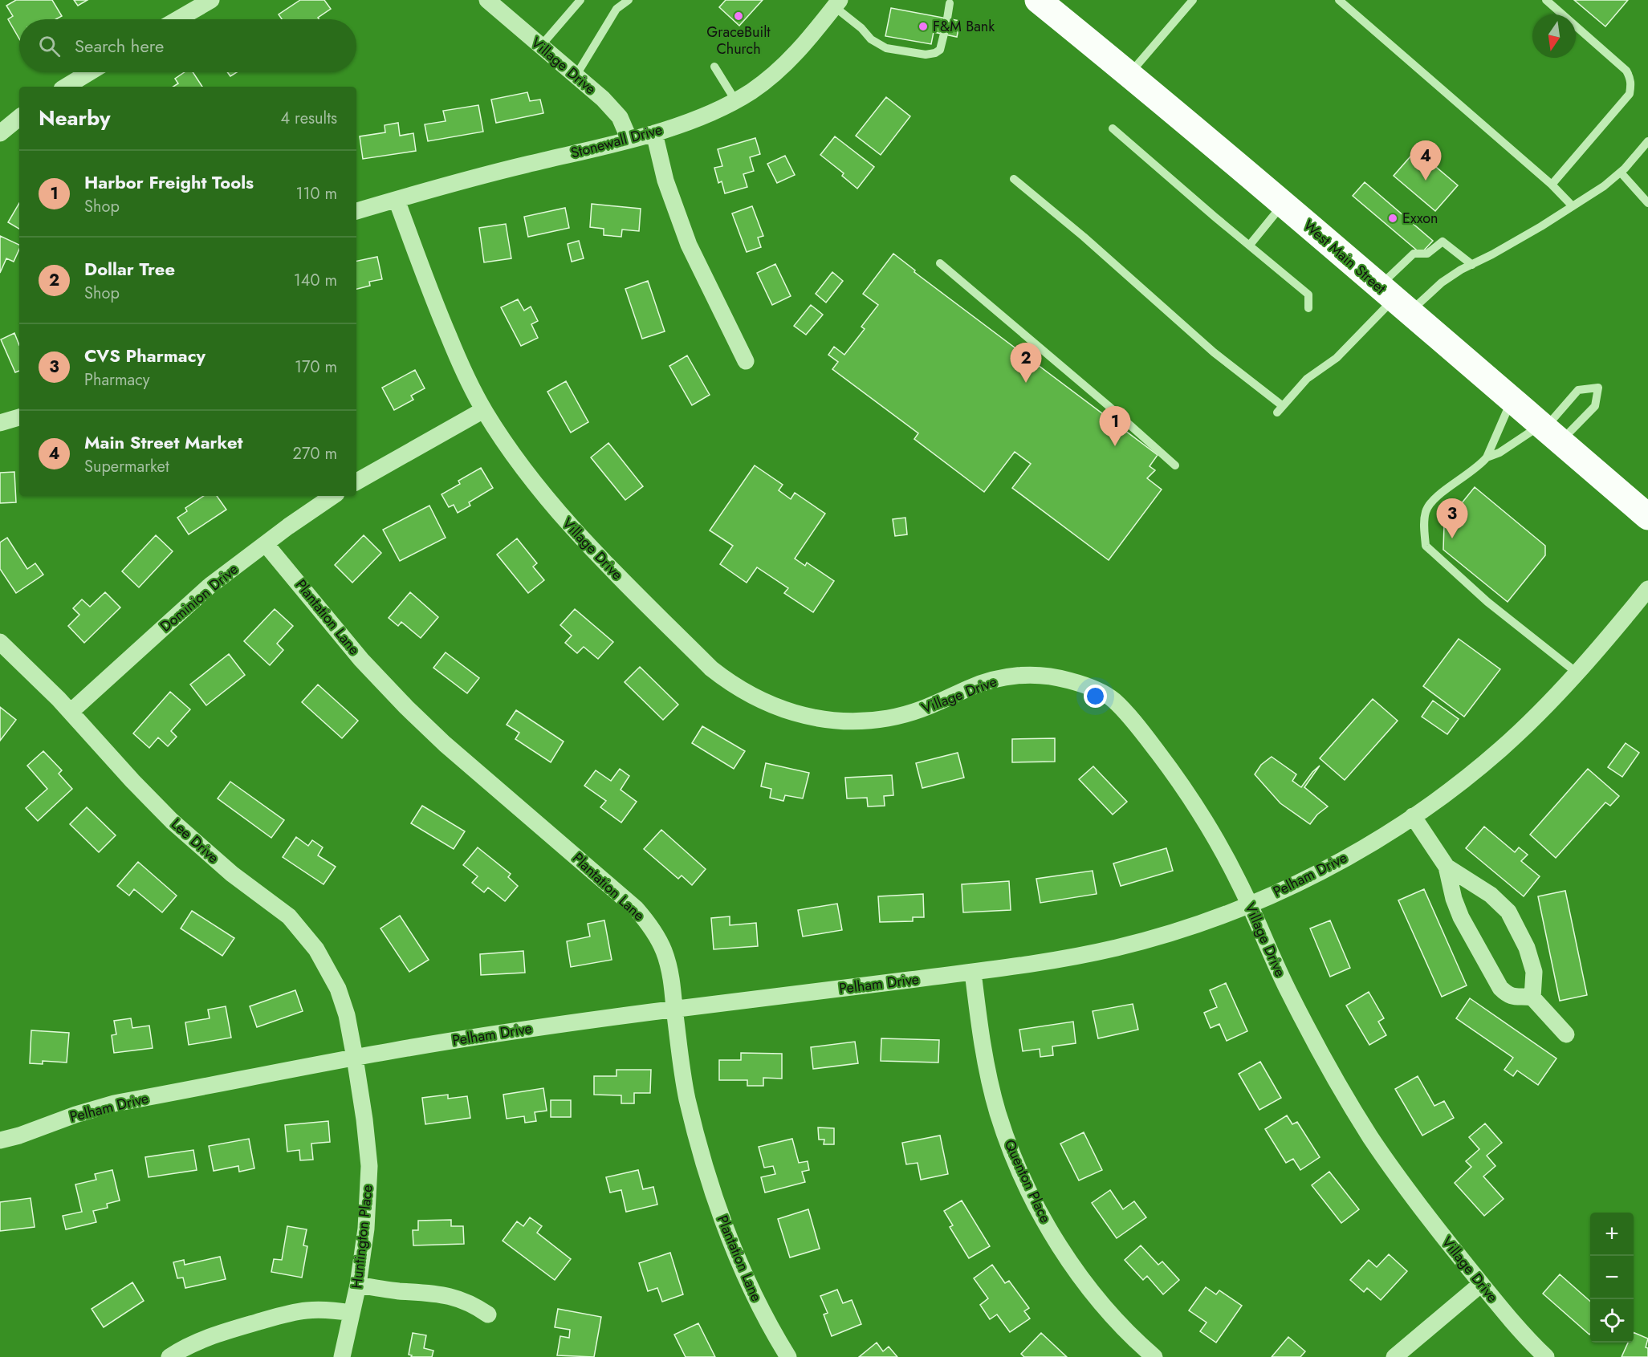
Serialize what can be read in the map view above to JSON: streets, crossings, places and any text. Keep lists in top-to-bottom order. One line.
{"streets":{"main road":["West Main Street"],"street":["Village Drive","Stonewall Drive","Dominion Drive","Plantation Lane","Lee Drive","Pelham Drive","Quenton Place","Huntington Place"]},"crossings":[["Village Drive","Stonewall Drive"],["Village Drive","Pelham Drive"],["Dominion Drive","Plantation Lane"],["Dominion Drive","Lee Drive"],["Plantation Lane","Pelham Drive"],["Lee Drive","Pelham Drive"],["Lee Drive","Huntington Place"],["Pelham Drive","Quenton Place"],["Pelham Drive","Huntington Place"]],"places":["GraceBuilt Church","F&M Bank","Exxon"],"north":"bottom","page":{"search":"Search here","heading":["Nearby","4 results"],"pins":["4","2","1","3"],"list":[{"mark":"1","name":"Harbor Freight Tools","note":"Shop","value":"110 m"},{"mark":"2","name":"Dollar Tree","note":"Shop","value":"140 m"},{"mark":"3","name":"CVS Pharmacy","note":"Pharmacy","value":"170 m"},{"mark":"4","name":"Main Street Market","note":"Supermarket","value":"270 m"}],"map_buttons":["+","−"]}}
